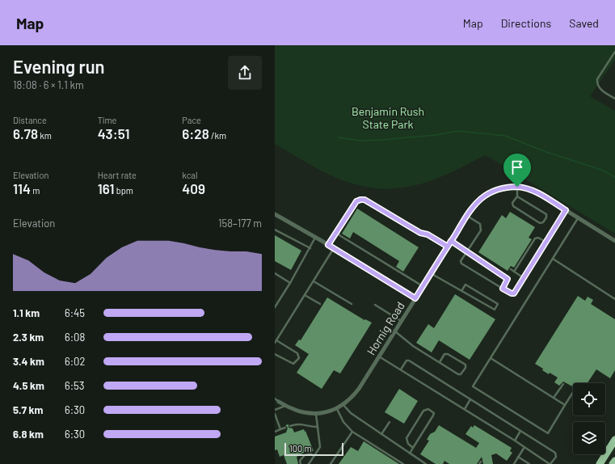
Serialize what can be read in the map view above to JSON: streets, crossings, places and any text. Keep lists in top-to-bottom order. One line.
{"streets":{"street":["Hornig Road"]},"parks":["Benjamin Rush State Park"],"scale_bar":"100 m","page":{"header":"Map","nav":["Map","Directions","Saved"],"heading":["Evening run","18:08 · 6 × 1.1 km"],"stats":[["Distance","6.78 km"],["Time","43:51"],["Pace","6:28 /km"],["Elevation","114 m"],["Heart rate","161 bpm"],["kcal","409"]],"chart":["Elevation","158–177 m"],"list":[{"name":"1.1 km","note":"6:45"},{"name":"2.3 km","note":"6:08"},{"name":"3.4 km","note":"6:02"},{"name":"4.5 km","note":"6:53"},{"name":"5.7 km","note":"6:30"},{"name":"6.8 km","note":"6:30"}],"scale":"100 m"}}
